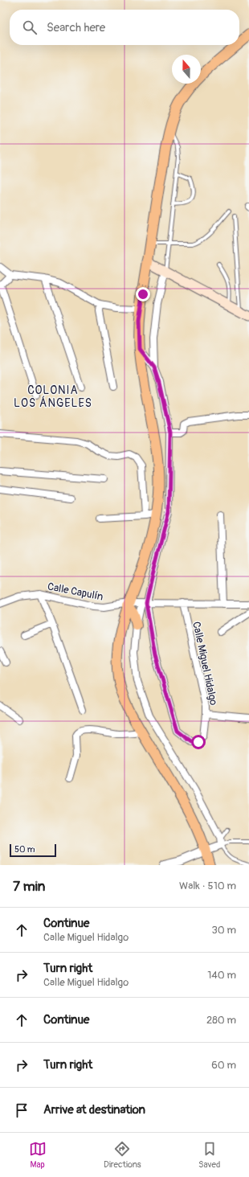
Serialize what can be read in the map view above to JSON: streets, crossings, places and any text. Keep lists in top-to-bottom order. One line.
{"streets":{"street":["Calle Capulín","Calle Miguel Hidalgo"]},"crossings":[["Calle Capulín","Calle Miguel Hidalgo"]],"districts":["COLONIA LOS ÁNGELES"],"scale_bar":"50 m","north":"top","page":{"search":"Search here","scale":"50 m","heading":["7 min","Walk · 510 m"],"list":[["Continue","Calle Miguel Hidalgo","30 m"],["Turn right","Calle Miguel Hidalgo","140 m"],["Continue","280 m"],["Turn right","60 m"],"Arrive at destination"],"nav":["Map","Directions","Saved"]}}
